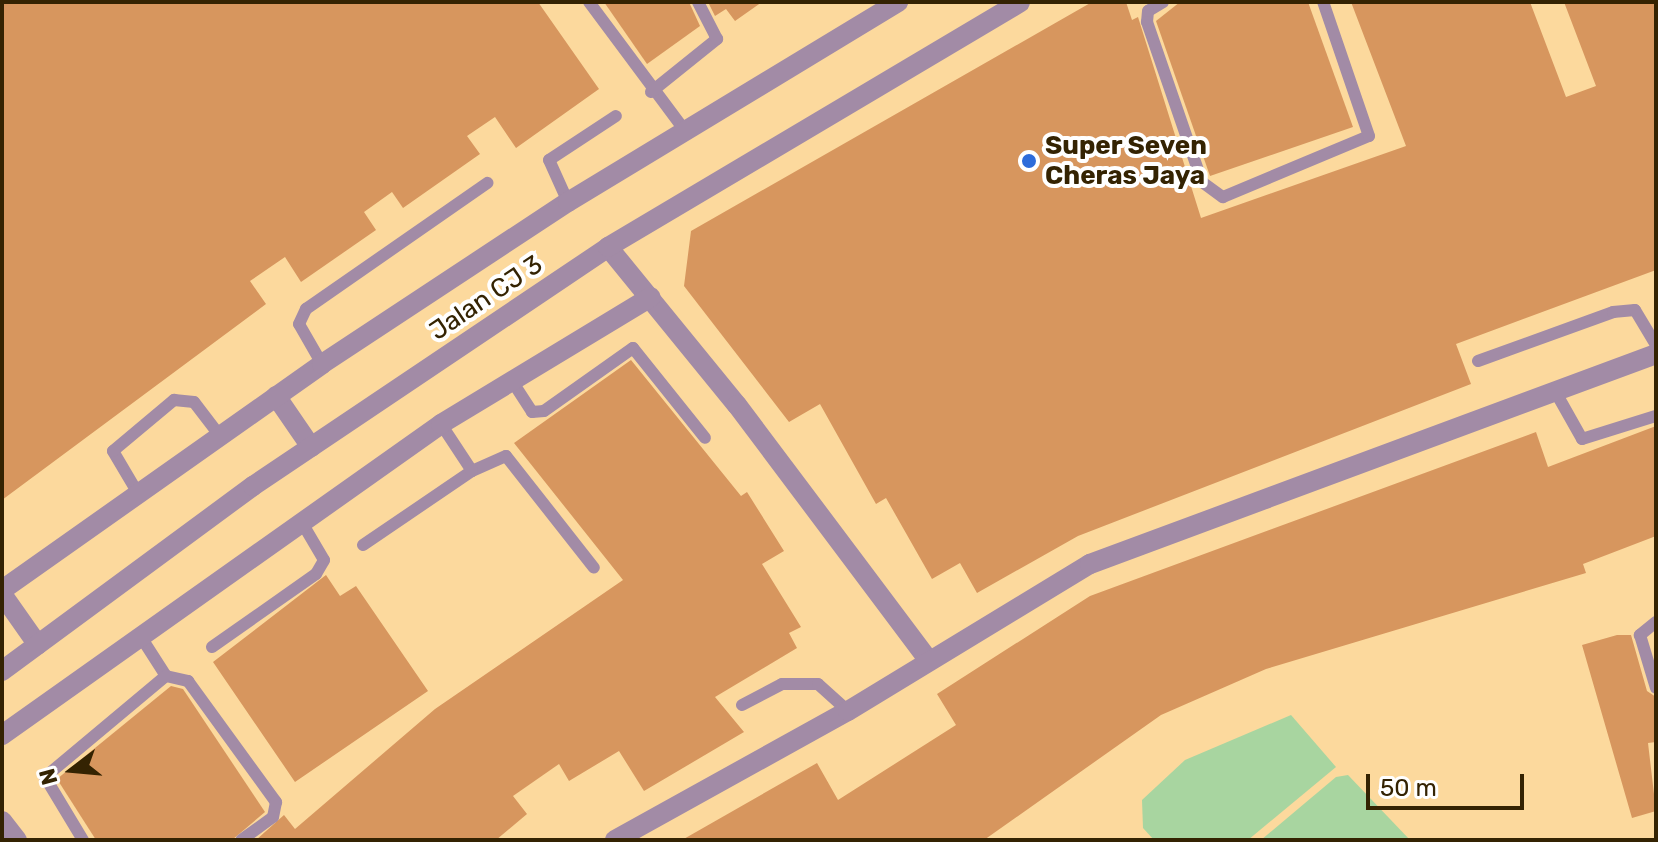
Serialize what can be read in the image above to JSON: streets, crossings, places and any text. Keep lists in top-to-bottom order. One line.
{"streets":{"street":["Jalan CJ 3"]},"places":["Super Seven Cheras Jaya"],"scale_bar":"50 m","north":"left"}
